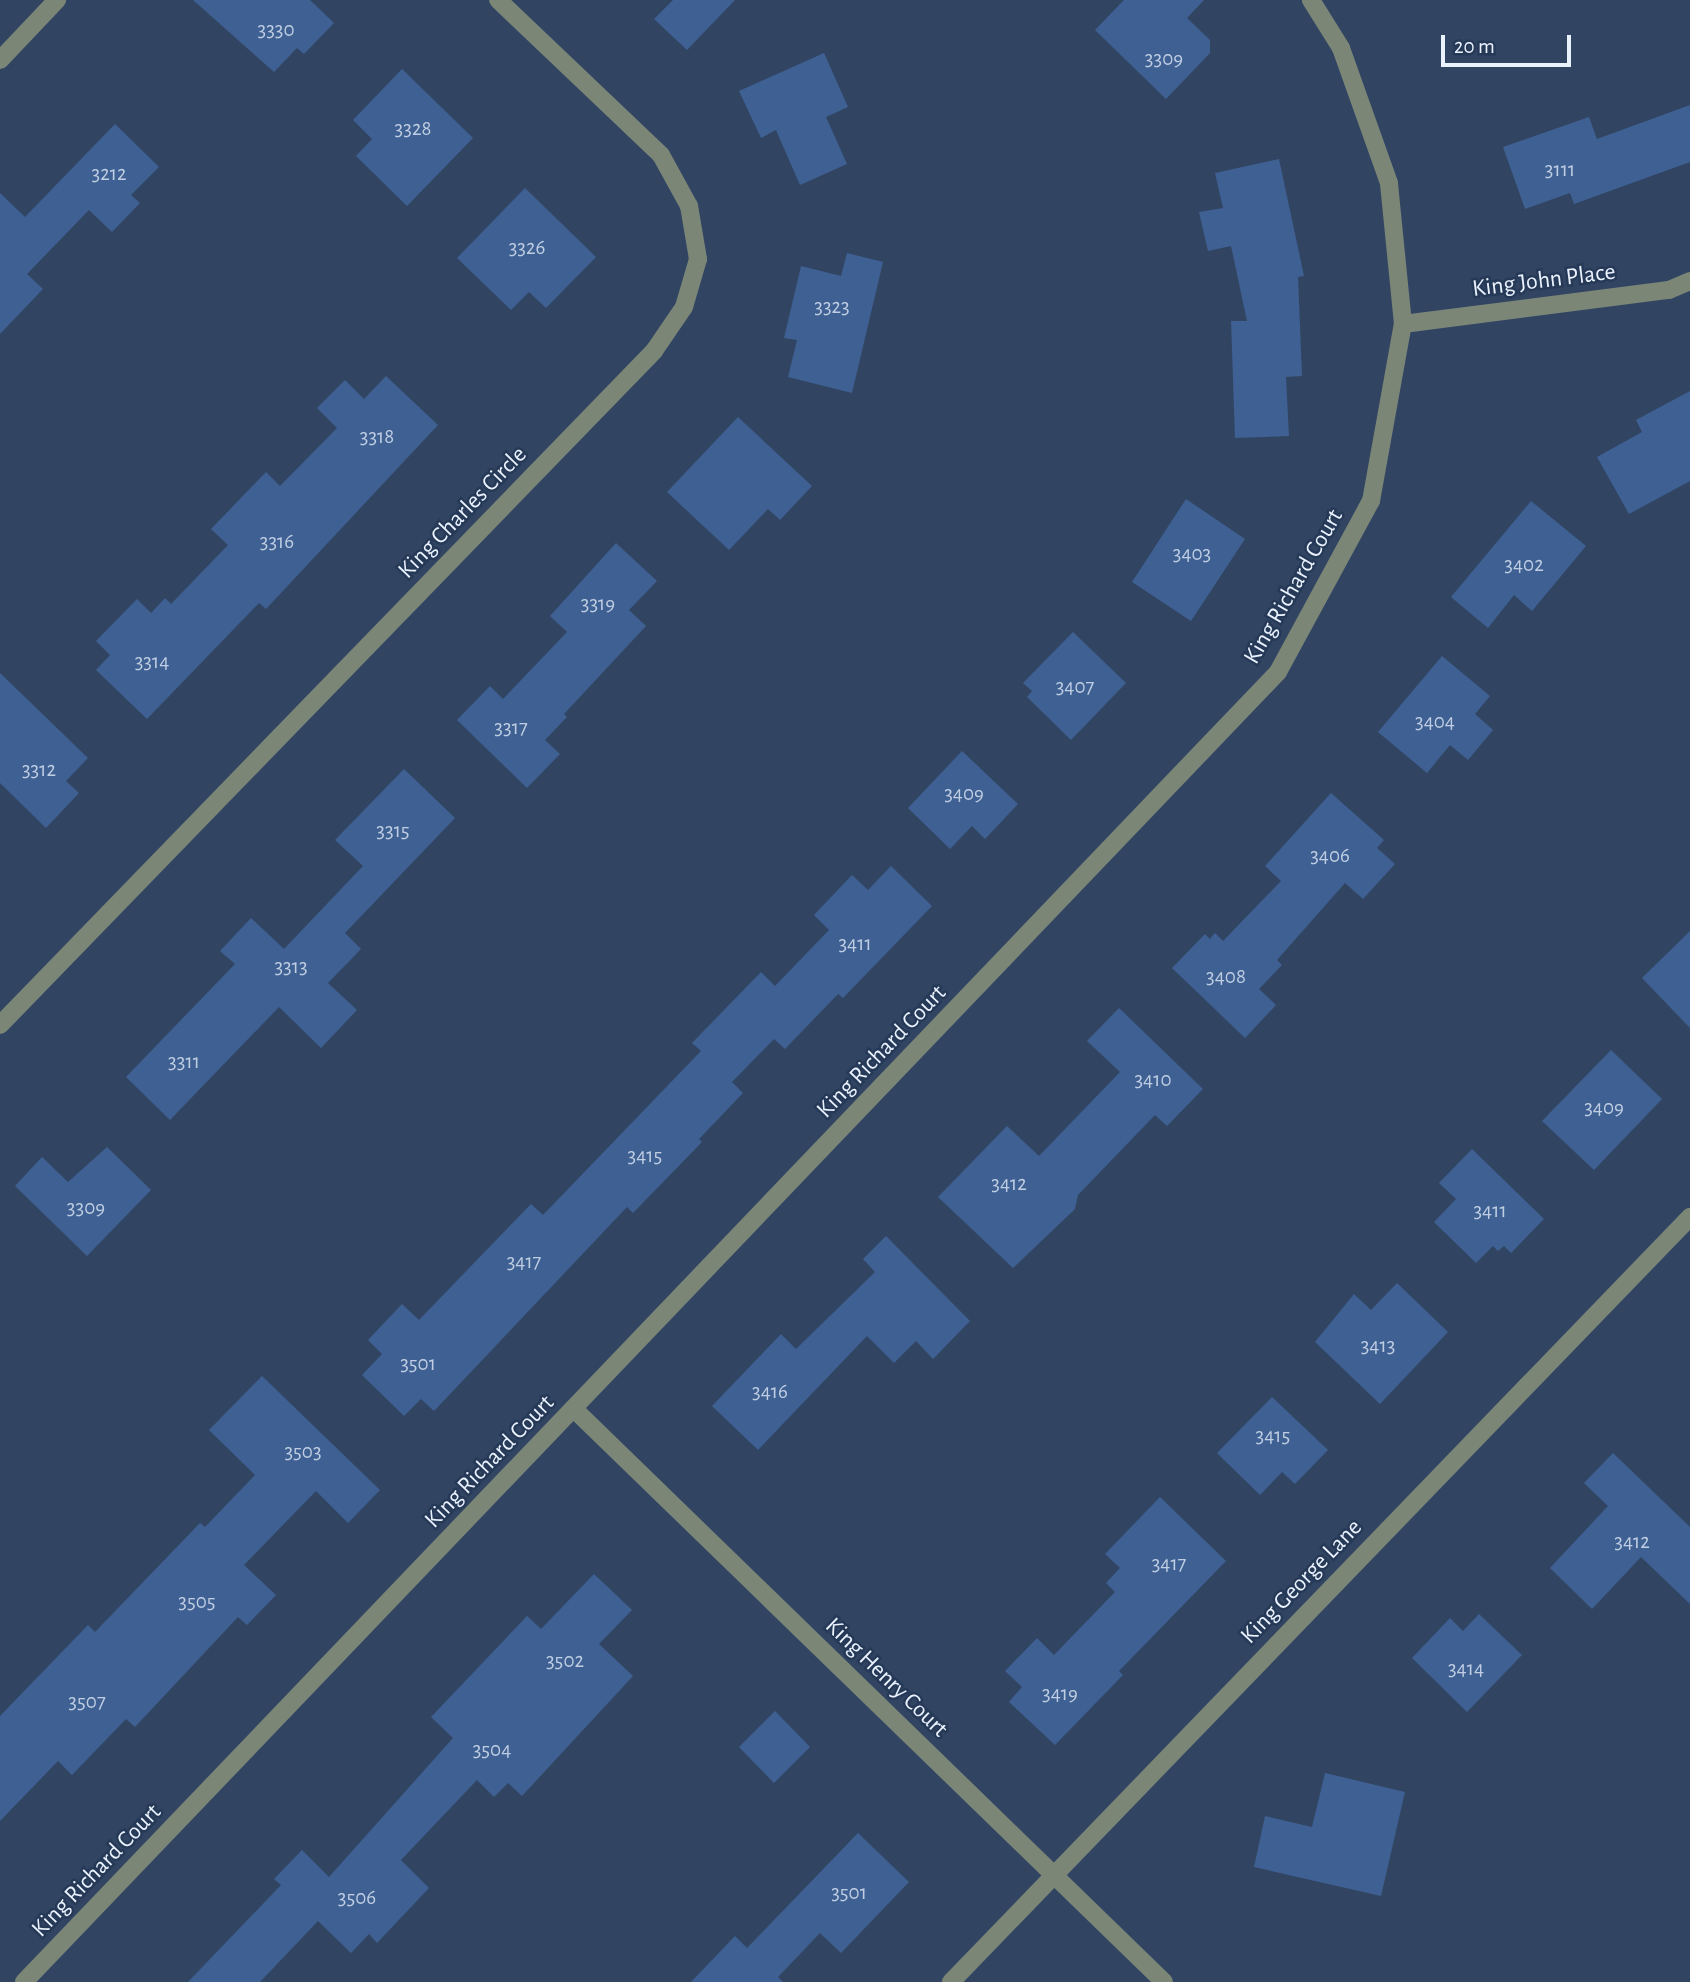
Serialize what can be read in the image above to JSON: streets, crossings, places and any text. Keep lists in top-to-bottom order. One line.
{"streets":{"street":["King John Place","King Charles Circle","King Richard Court","King George Lane","King Henry Court"]},"crossings":[["King John Place","King Richard Court"],["King Richard Court","King Henry Court"],["King George Lane","King Henry Court"]],"house_numbers":["3330","3309","3328","3111","3212","3326","3323","3318","3316","3403","3402","3319","3314","3407","3404","3317","3312","3409","3315","3406","3411","3313","3408","3311","3410","3409","3415","3412","3309","3411","3417","3413","3501","3416","3415","3503","3412","3417","3505","3502","3414","3419","3507","3504","3501","3506"],"scale_bar":"20 m"}
